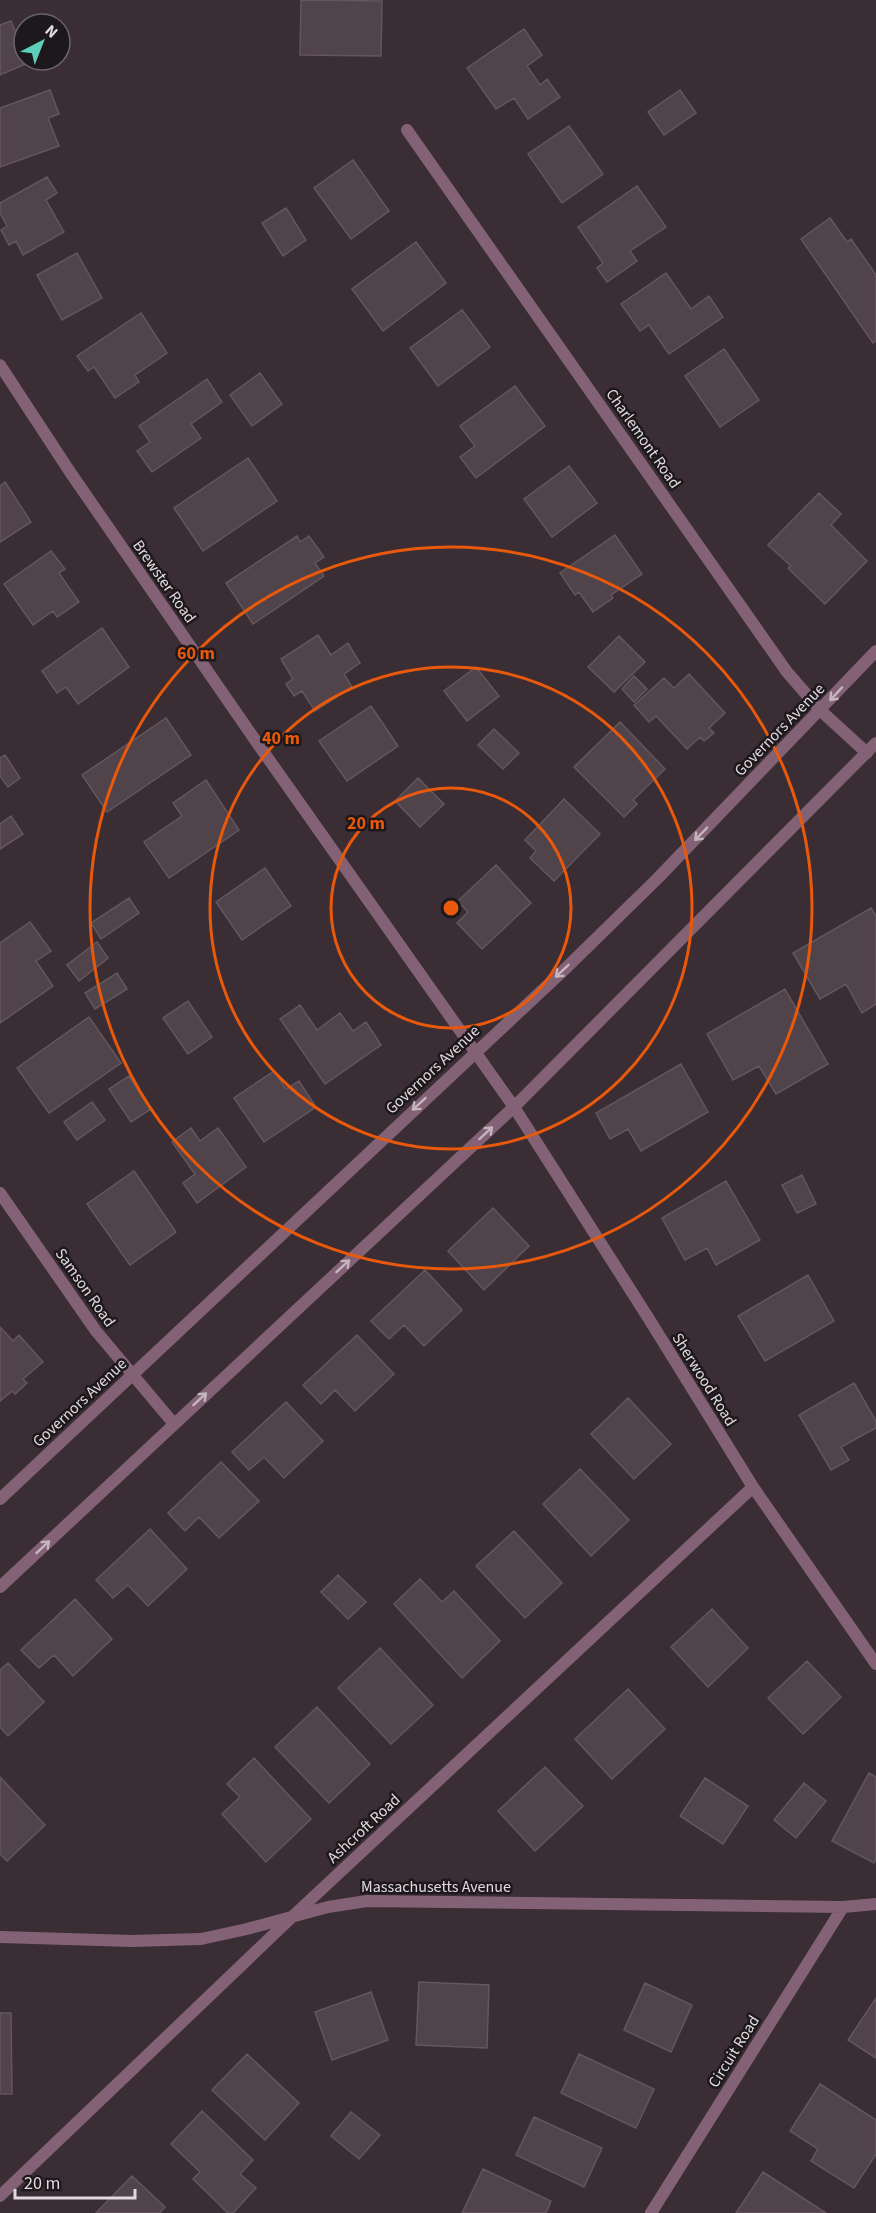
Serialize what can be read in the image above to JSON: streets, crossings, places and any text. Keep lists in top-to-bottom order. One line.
{"streets":{"street":["Charlemont Road","Brewster Road","Governors Avenue","Samson Road","Sherwood Road","Ashcroft Road","Massachusetts Avenue","Circuit Road"]},"crossings":[["Charlemont Road","Governors Avenue"],["Brewster Road","Governors Avenue"],["Brewster Road","Sherwood Road"],["Governors Avenue","Samson Road"],["Sherwood Road","Ashcroft Road"],["Ashcroft Road","Massachusetts Avenue"],["Massachusetts Avenue","Circuit Road"]],"scale_bar":"20 m","north":"top right","rings":["60 m","40 m","20 m"]}
